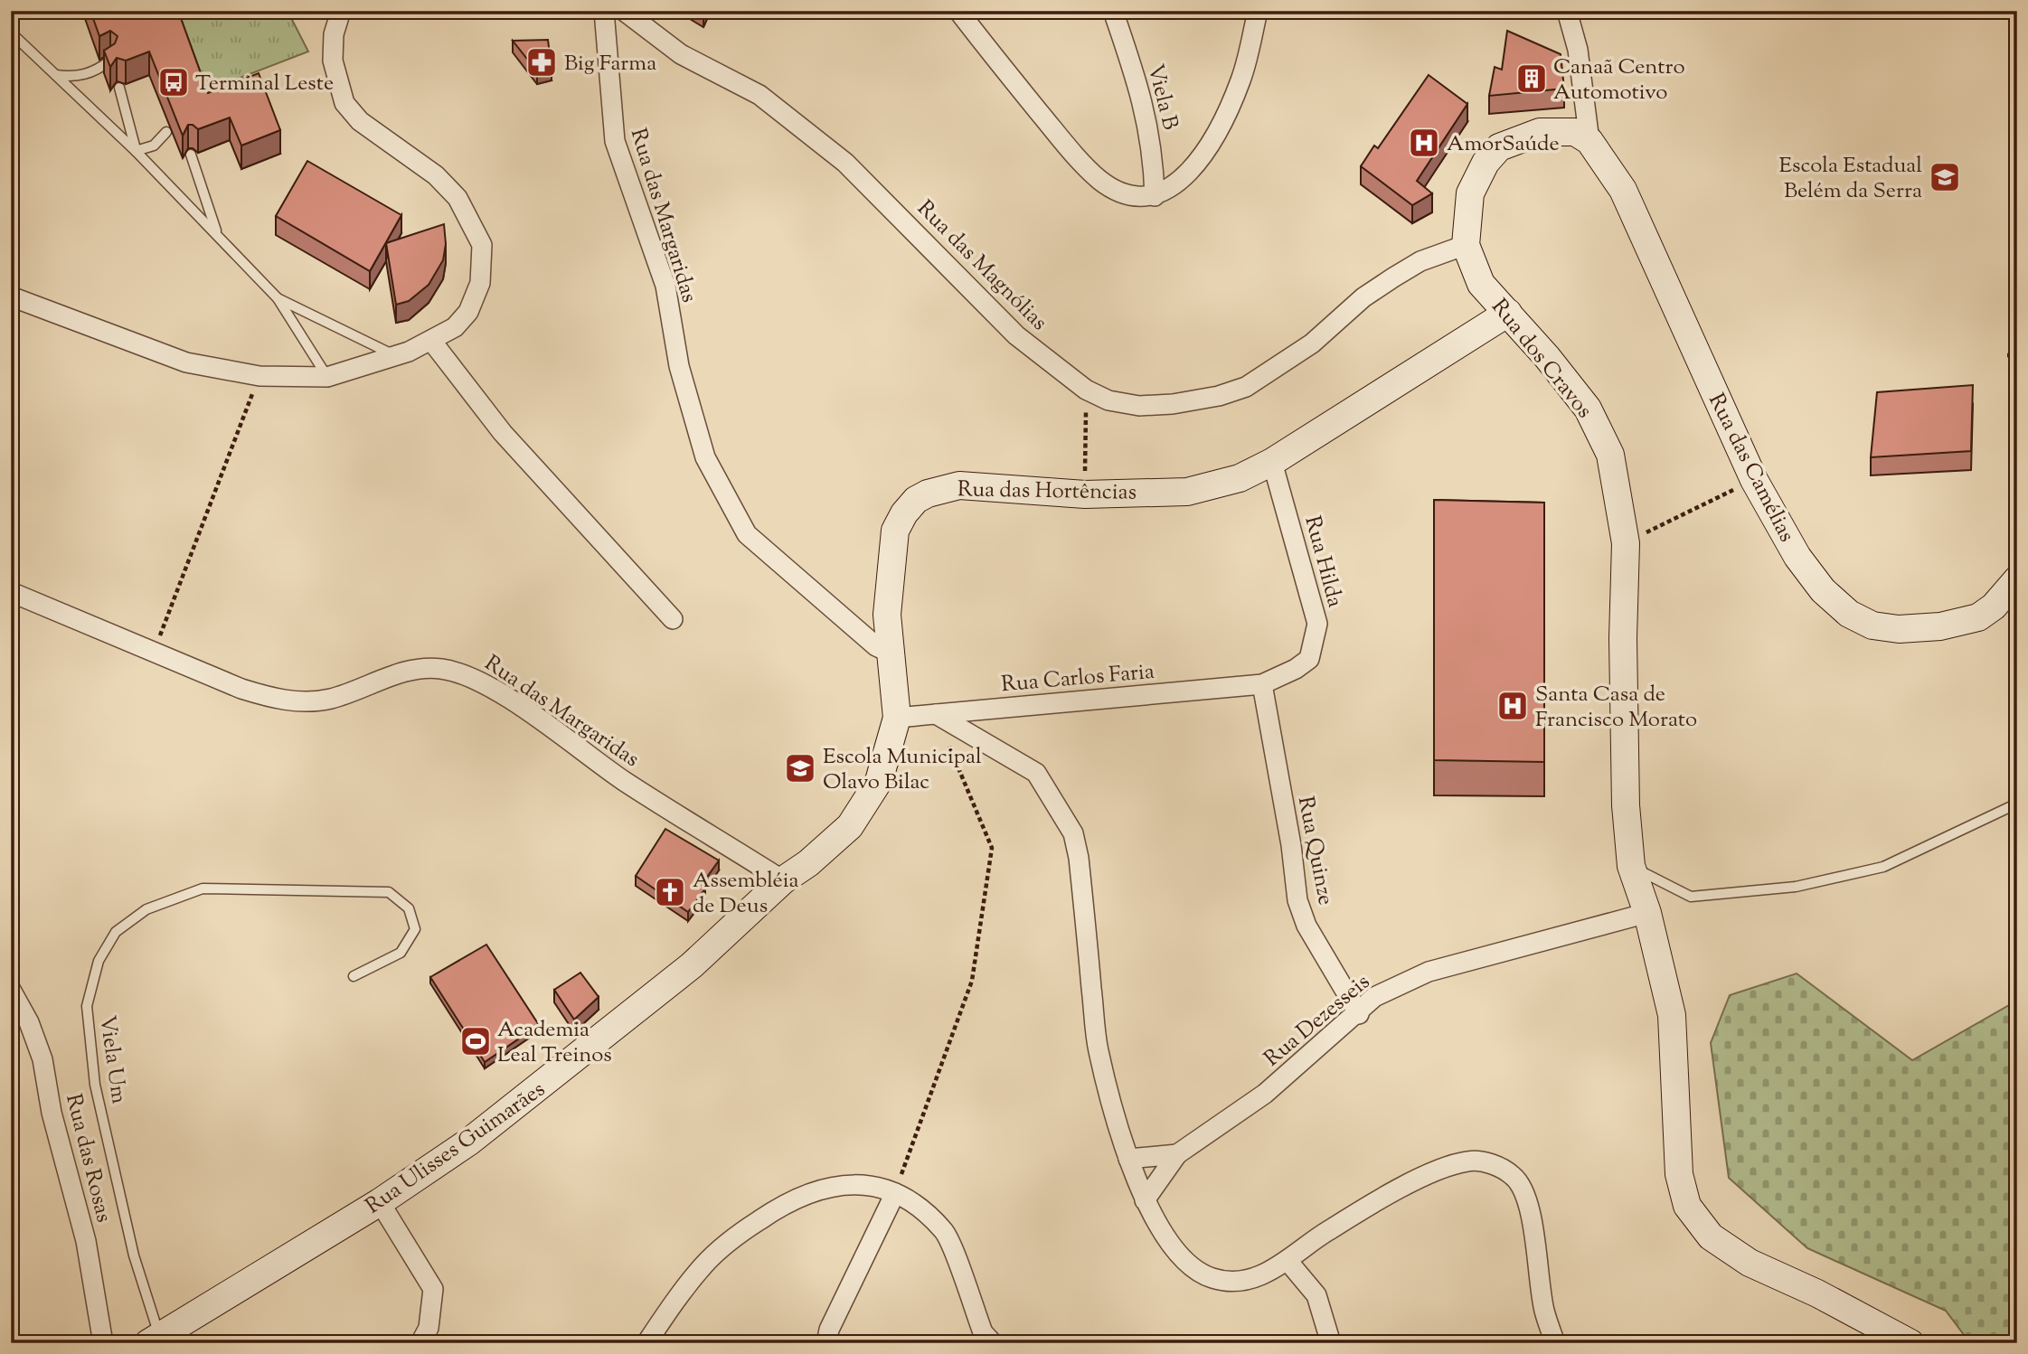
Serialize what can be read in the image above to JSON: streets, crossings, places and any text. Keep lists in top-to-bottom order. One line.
{"streets":{"main road":["Rua dos Cravos","Rua das Camélias","Rua das Hortências","Rua Ulisses Guimarães"],"street":["Viela B","Rua das Margaridas","Rua das Magnólias","Rua Hilda","Rua Carlos Faria","Rua Quinze","Rua Dezesseis","Rua das Rosas"],"lane":["Viela Um"]},"crossings":[["Rua das Margaridas","Rua das Hortências"],["Rua das Margaridas","Rua Ulisses Guimarães"],["Rua das Magnólias","Rua dos Cravos"],["Rua dos Cravos","Rua das Camélias"],["Rua dos Cravos","Rua das Hortências"],["Rua dos Cravos","Rua Dezesseis"],["Rua das Hortências","Rua Hilda"],["Rua das Hortências","Rua Carlos Faria"],["Rua das Hortências","Rua Ulisses Guimarães"],["Rua Hilda","Rua Carlos Faria"],["Rua Hilda","Rua Quinze"],["Rua Carlos Faria","Rua Quinze"],["Rua Carlos Faria","Rua Ulisses Guimarães"],["Rua Quinze","Rua Dezesseis"],["Viela Um","Rua Ulisses Guimarães"]],"places":{"pharmacy":["Big Farma"],"building":["Canaã Centro Automotivo"],"bus stop":["Terminal Leste"],"hospital":["AmorSaúde","Santa Casa de Francisco Morato"],"school or university":["Escola Estadual Belém da Serra","Escola Municipal Olavo Bilac"],"church":["Assembléia de Deus"],"sports":["Academia Leal Treinos"]}}
